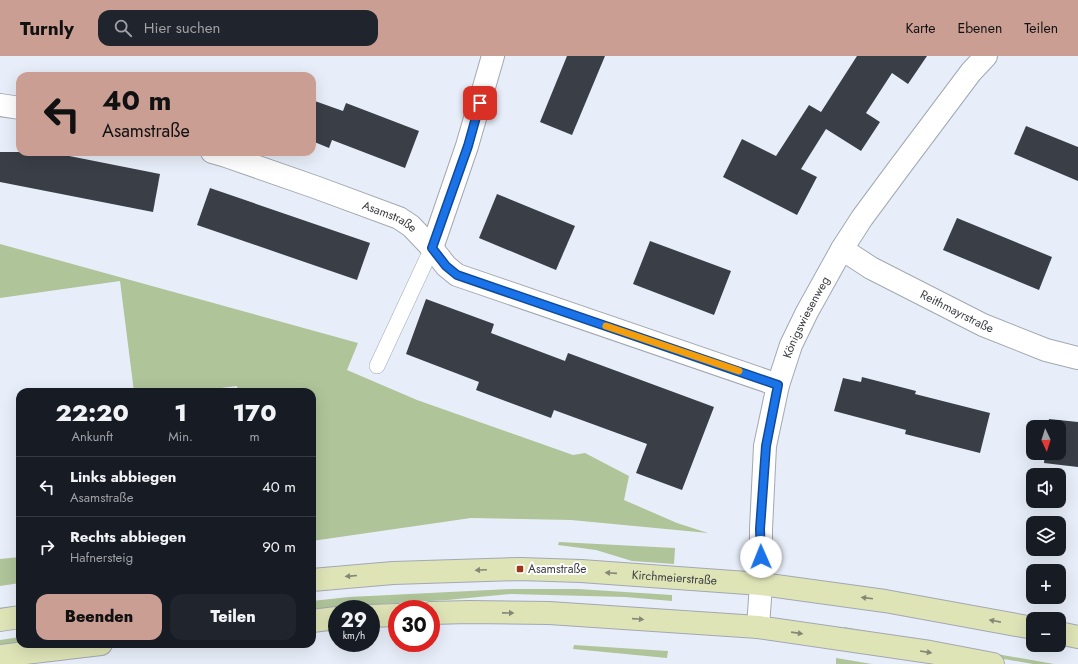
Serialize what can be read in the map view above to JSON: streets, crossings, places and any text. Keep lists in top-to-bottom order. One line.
{"streets":{"main road":["Kirchmeierstraße"],"street":["Asamstraße","Reithmayrstraße","Königswiesenweg"]},"crossings":[["Asamstraße","Königswiesenweg"],["Reithmayrstraße","Königswiesenweg"],["Königswiesenweg","Kirchmeierstraße"]],"places":{"transit":["Asamstraße"]},"north":"bottom","page":{"header":"Turnly","search":"Hier suchen","nav":["Karte","Ebenen","Teilen"],"turn":["40 m","Asamstraße"],"eta":["22:20","Ankunft","1","Min.","170","m"],"map_buttons":["+","−"],"list":[{"name":"Links abbiegen","note":"Asamstraße","value":"40 m"},{"name":"Rechts abbiegen","note":"Hafnersteig","value":"90 m"}],"buttons":["Beenden","Teilen"],"speed":"29 km/h","limit":"30"}}
